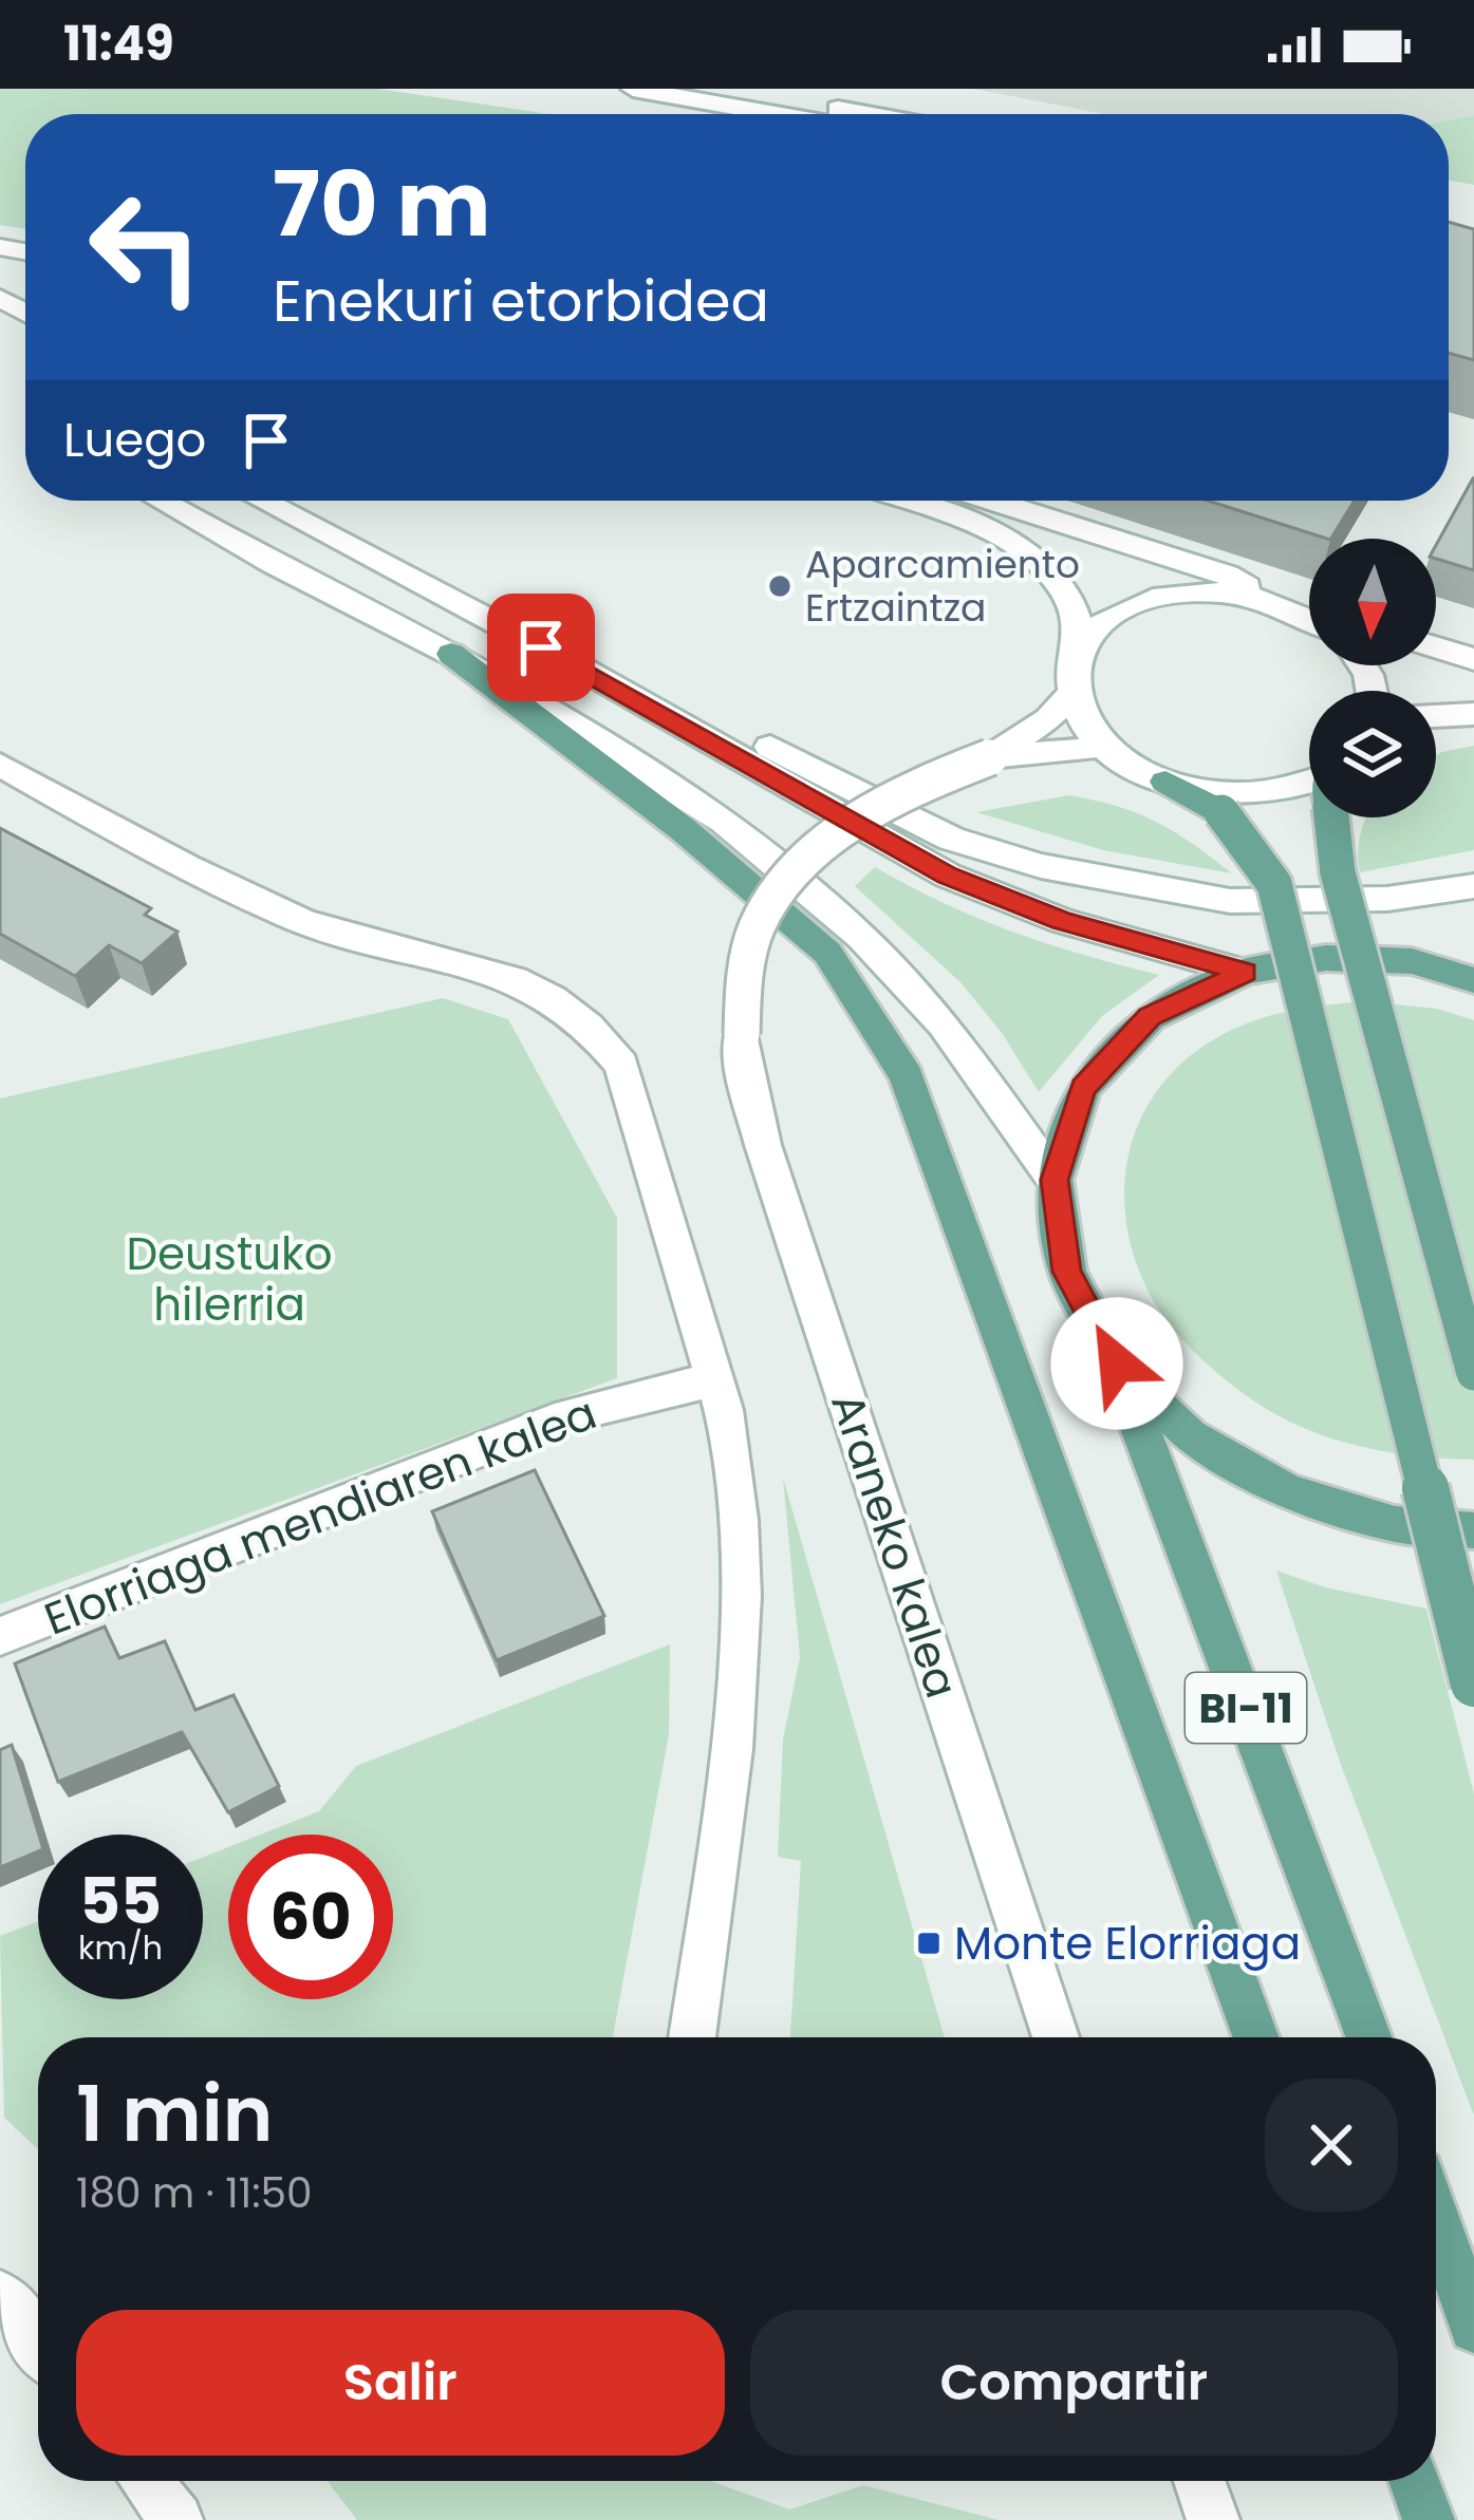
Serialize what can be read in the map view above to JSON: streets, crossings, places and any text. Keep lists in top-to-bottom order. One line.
{"streets":{"main road":["Elorriaga mendiaren kalea","Araneko kalea","BI-11"]},"parks":["Deustuko hilerria"],"places":{"other":["Aparcamiento Ertzaintza"],"transit":["Monte Elorriaga"]},"north":"bottom","page":{"status":"11:49","turn":["70 m","Enekuri etorbidea"],"then":"Luego","speed":"55 km/h","limit":"60","heading":["1 min","180 m · 11:50"],"buttons":["Salir","Compartir"]}}
